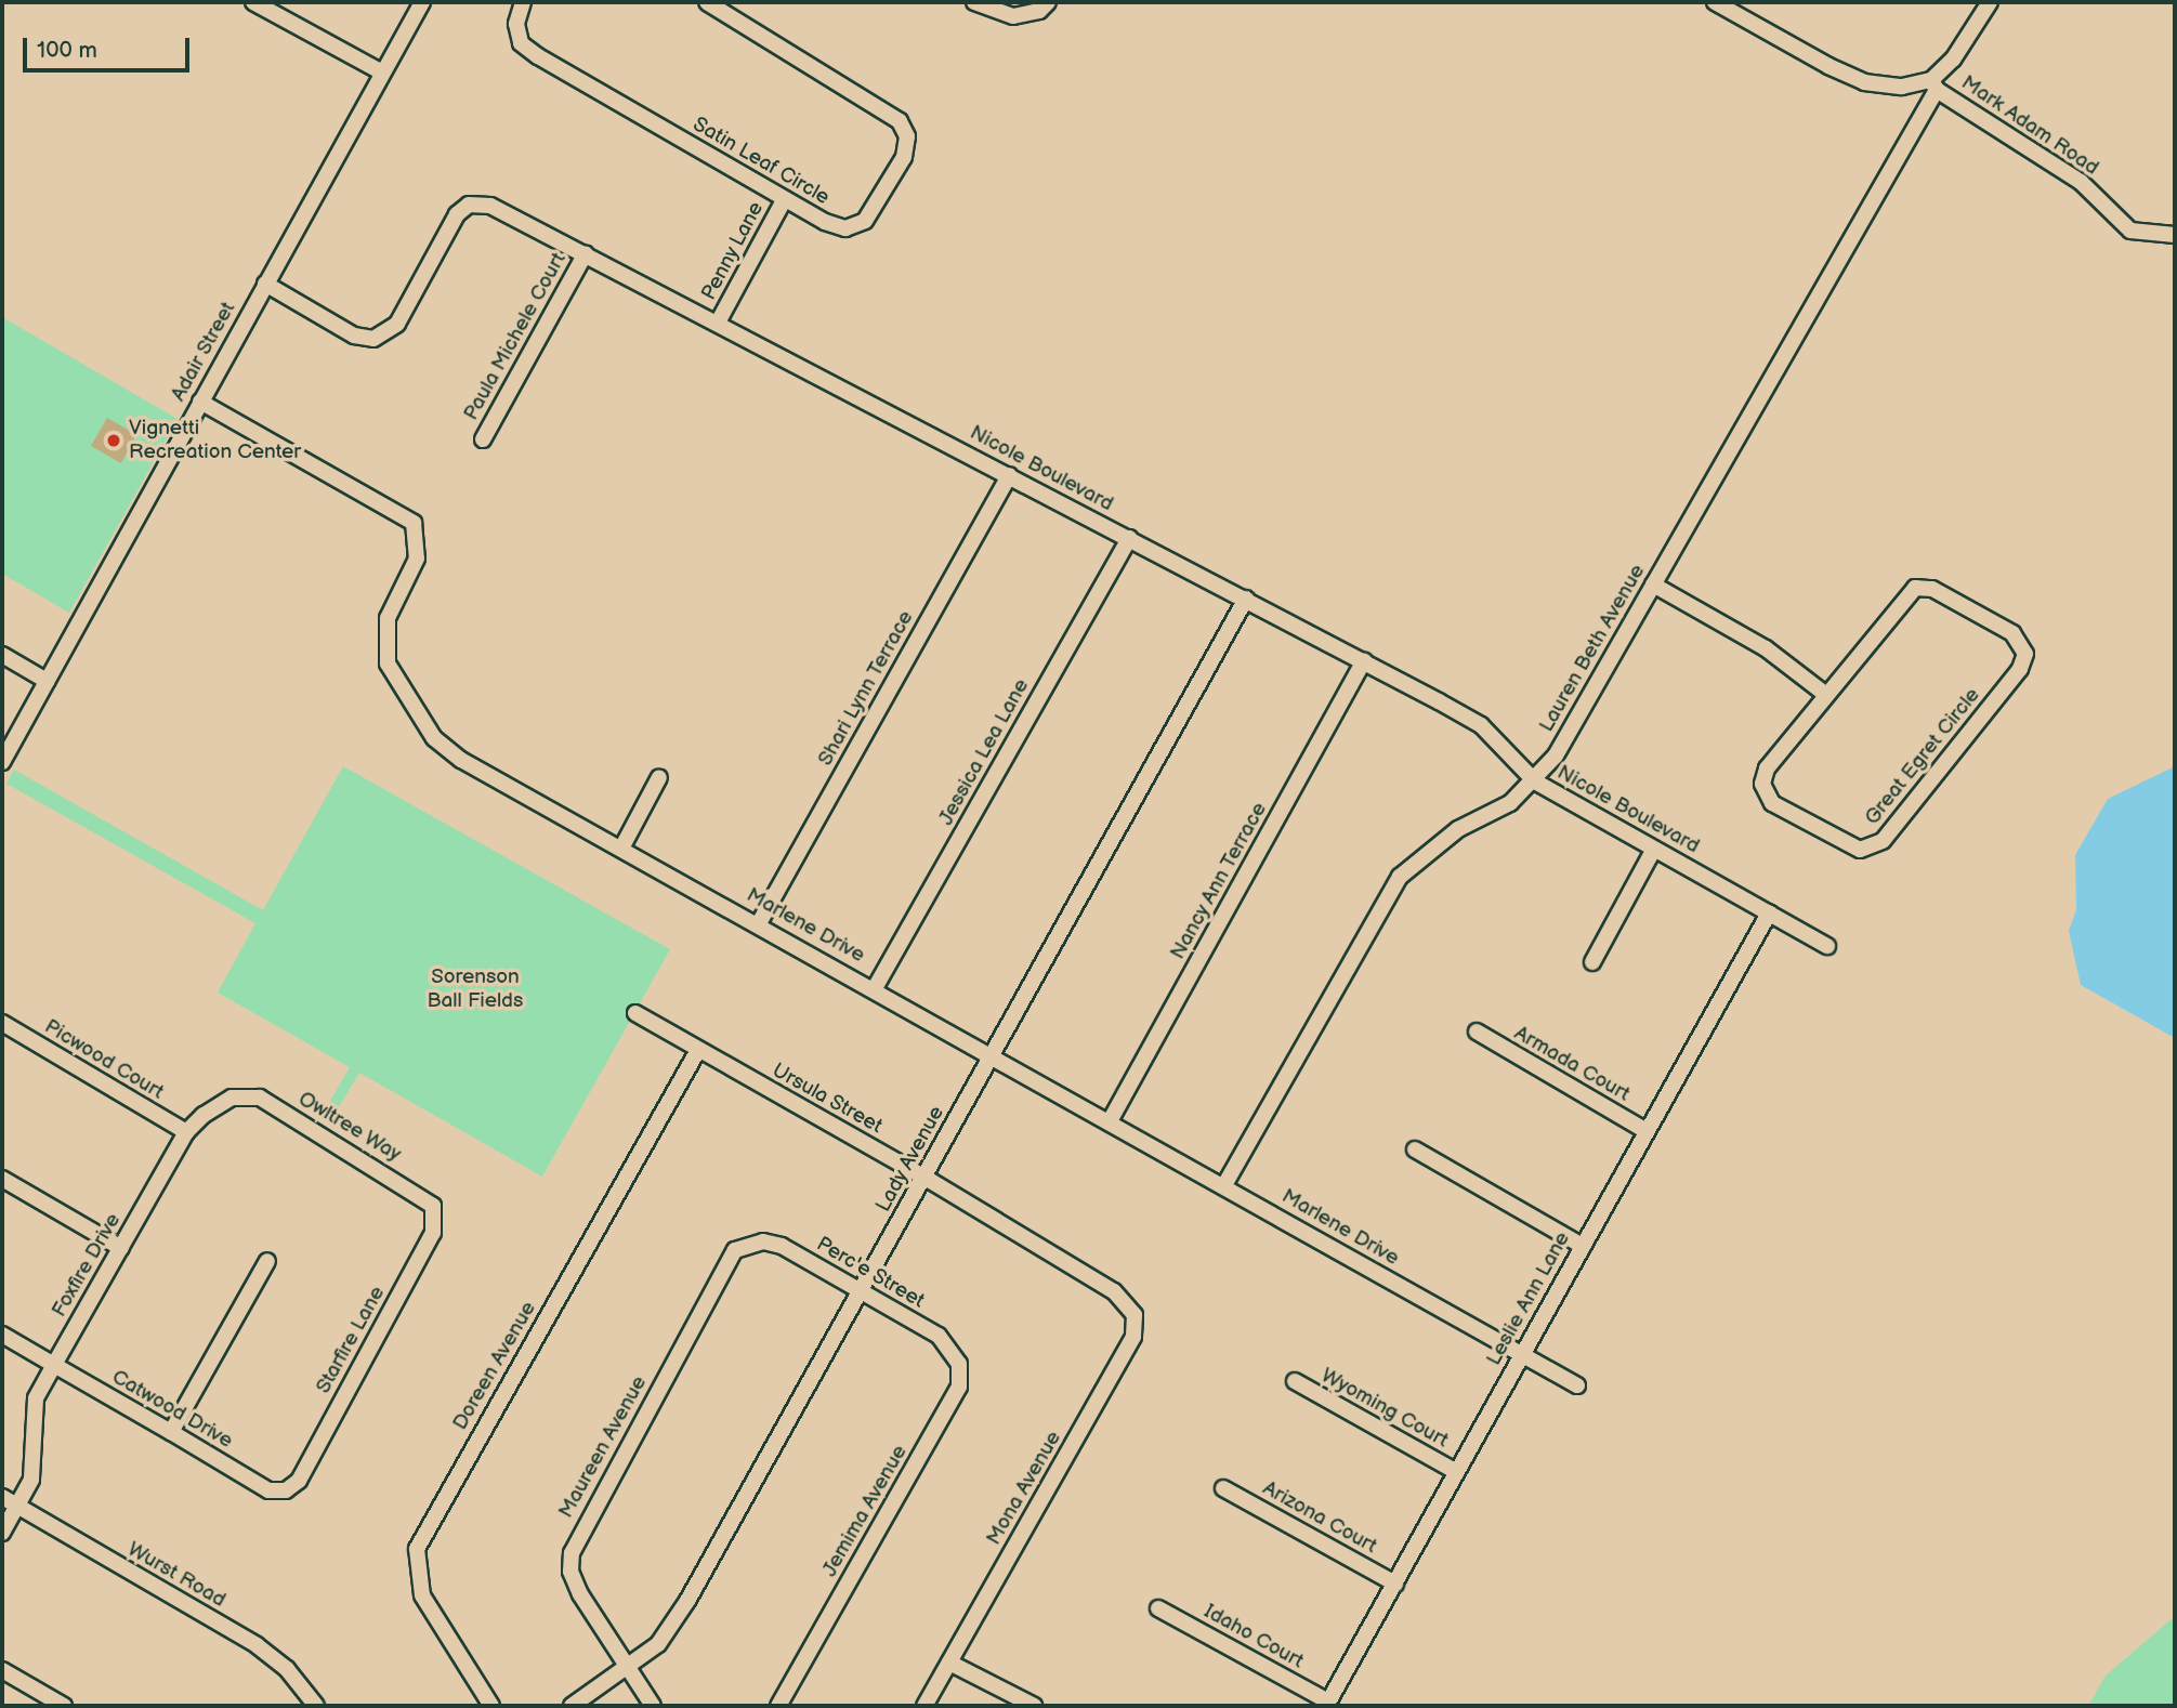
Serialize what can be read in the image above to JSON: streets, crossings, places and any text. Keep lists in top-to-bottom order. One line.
{"streets":{"street":["Mark Adam Road","Satin Leaf Circle","Penny Lane","Paula Michele Court","Adair Street","Nicole Boulevard","Lauren Beth Avenue","Shari Lynn Terrace","Jessica Lea Lane","Great Egret Circle","Nancy Ann Terrace","Marlene Drive","Picwood Court","Armada Court","Ursula Street","Owltree Way","Lady Avenue","Foxfire Drive","Perc'e Street","Leslie Ann Lane","Starfire Lane","Doreen Avenue","Wyoming Court","Catwood Drive","Maureen Avenue","Mona Avenue","Jemima Avenue","Arizona Court","Wurst Road","Idaho Court"]},"crossings":[["Mark Adam Road","Lauren Beth Avenue"],["Satin Leaf Circle","Penny Lane"],["Penny Lane","Nicole Boulevard"],["Paula Michele Court","Nicole Boulevard"],["Adair Street","Nicole Boulevard"],["Adair Street","Marlene Drive"],["Nicole Boulevard","Lauren Beth Avenue"],["Nicole Boulevard","Shari Lynn Terrace"],["Nicole Boulevard","Jessica Lea Lane"],["Nicole Boulevard","Nancy Ann Terrace"],["Nicole Boulevard","Lady Avenue"],["Nicole Boulevard","Leslie Ann Lane"],["Lauren Beth Avenue","Marlene Drive"],["Shari Lynn Terrace","Marlene Drive"],["Jessica Lea Lane","Marlene Drive"],["Nancy Ann Terrace","Marlene Drive"],["Marlene Drive","Lady Avenue"],["Marlene Drive","Leslie Ann Lane"],["Picwood Court","Foxfire Drive"],["Armada Court","Leslie Ann Lane"],["Ursula Street","Lady Avenue"],["Ursula Street","Doreen Avenue"],["Ursula Street","Mona Avenue"],["Owltree Way","Foxfire Drive"],["Owltree Way","Starfire Lane"],["Lady Avenue","Perc'e Street"],["Lady Avenue","Maureen Avenue"],["Foxfire Drive","Catwood Drive"],["Foxfire Drive","Wurst Road"],["Perc'e Street","Maureen Avenue"],["Perc'e Street","Jemima Avenue"],["Leslie Ann Lane","Wyoming Court"],["Leslie Ann Lane","Arizona Court"],["Leslie Ann Lane","Idaho Court"],["Starfire Lane","Catwood Drive"]],"parks":["Sorenson Ball Fields"],"places":["Vignetti Recreation Center"],"scale_bar":"100 m"}
